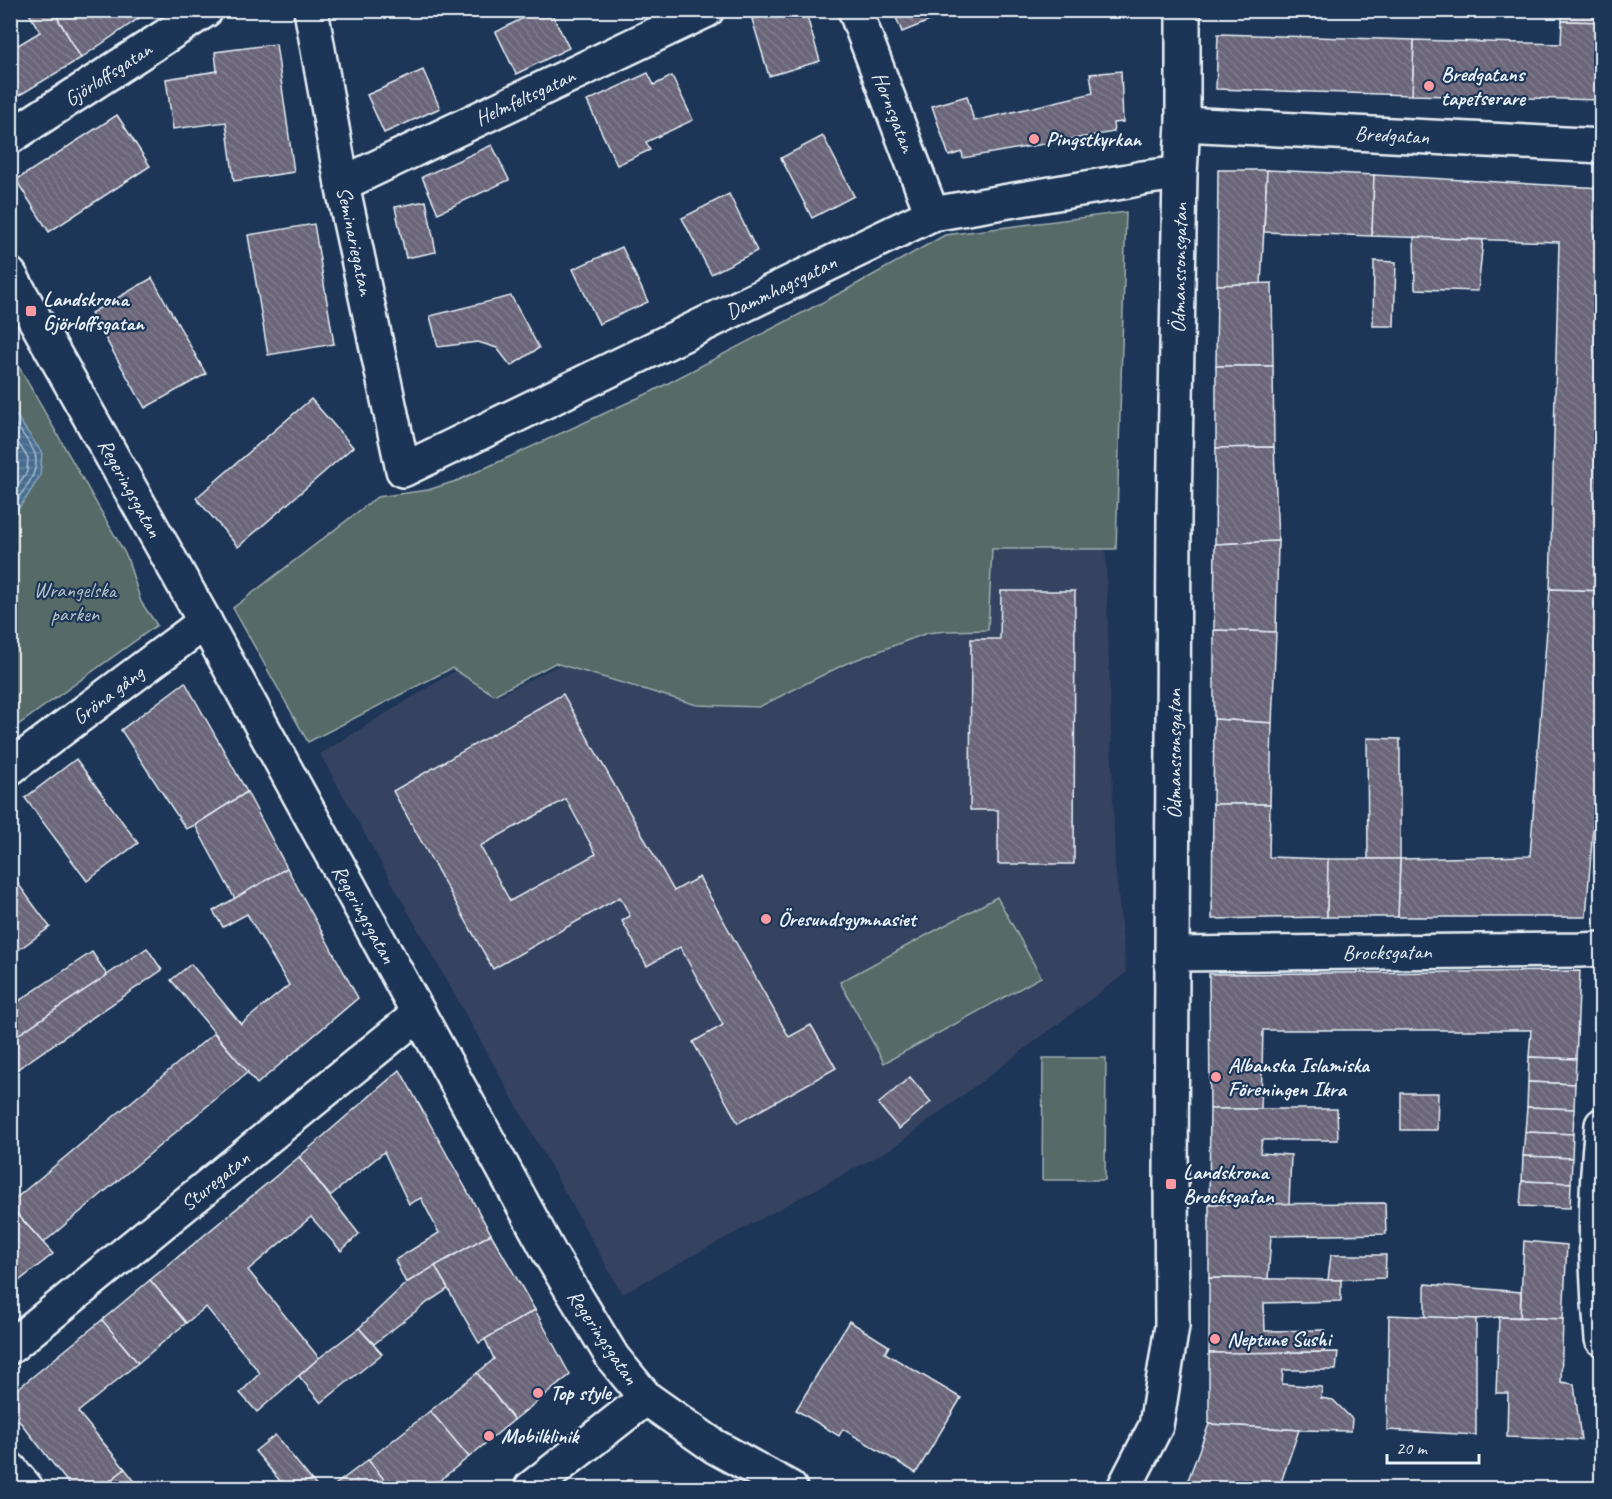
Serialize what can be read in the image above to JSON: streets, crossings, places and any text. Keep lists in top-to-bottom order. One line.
{"streets":{"street":["Gjörloffsgatan","Helmfeltsgatan","Hornsgatan","Bredgatan","Seminariegatan","Ödmanssonsgatan","Dammhagsgatan","Regeringsgatan","Gröna gång","Brocksgatan","Sturegatan"]},"crossings":[["Helmfeltsgatan","Seminariegatan"],["Hornsgatan","Dammhagsgatan"],["Bredgatan","Ödmanssonsgatan"],["Seminariegatan","Dammhagsgatan"],["Ödmanssonsgatan","Dammhagsgatan"],["Ödmanssonsgatan","Brocksgatan"],["Regeringsgatan","Gröna gång"],["Regeringsgatan","Sturegatan"]],"parks":["Wrangelska parken"],"places":{"other":["Bredgatans tapetserare","Pingstkyrkan","Öresundsgymnasiet","Albanska Islamiska Föreningen Ikra","Neptune Sushi","Top style","Mobilklinik"],"transit":["Landskrona Gjörloffsgatan","Landskrona Brocksgatan"]},"scale_bar":"20 m"}
